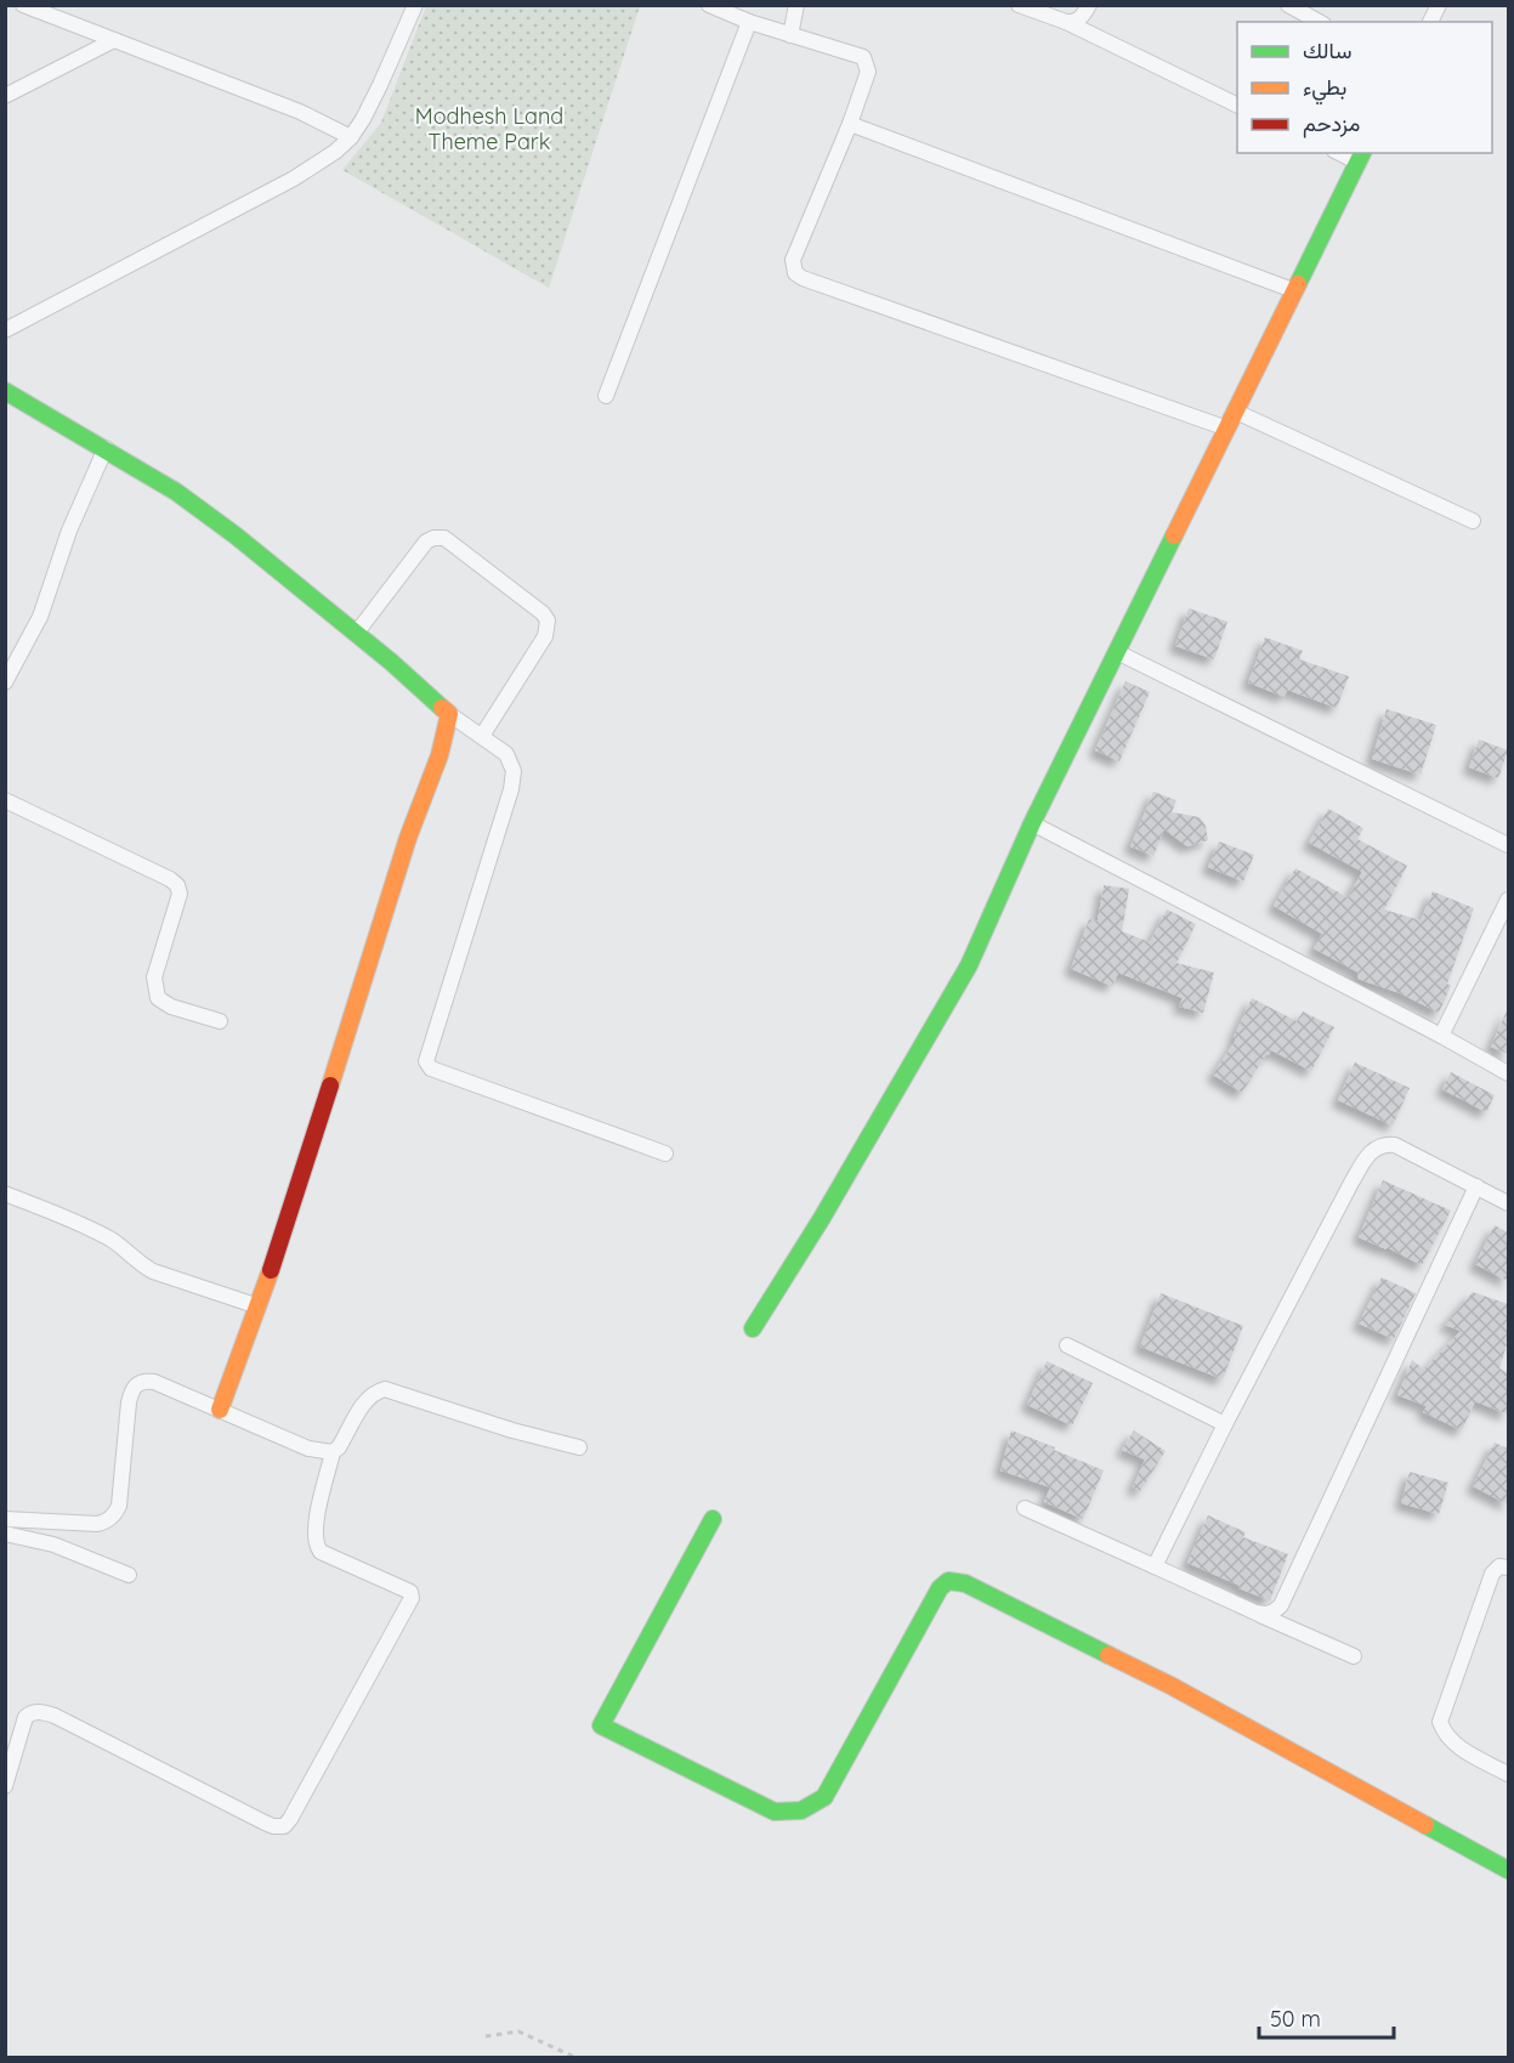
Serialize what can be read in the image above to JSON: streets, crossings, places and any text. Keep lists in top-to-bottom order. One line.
{"parks":["Modhesh Land Theme Park"],"legend":["سالك","بطيء","مزدحم"],"scale_bar":"50 m"}
